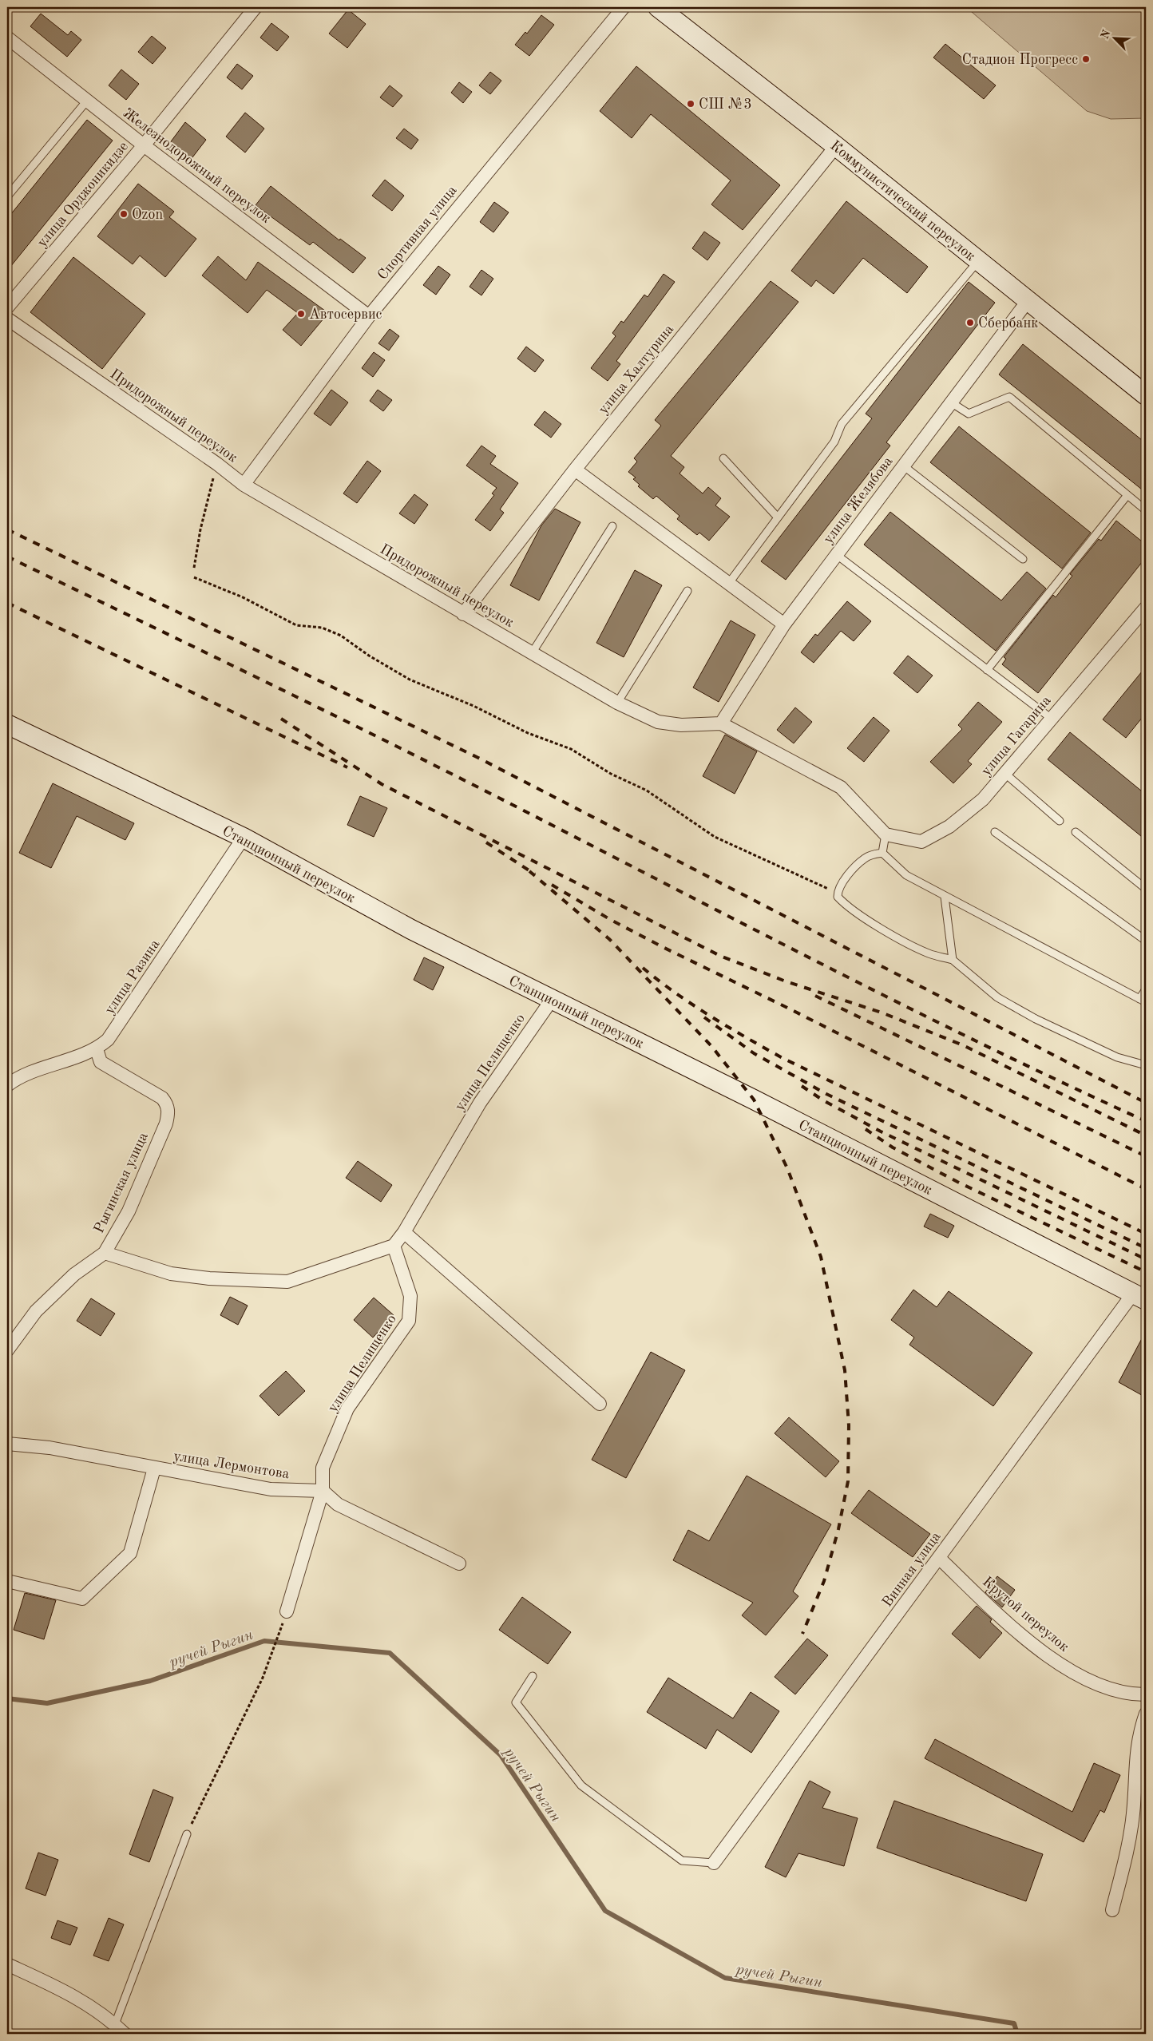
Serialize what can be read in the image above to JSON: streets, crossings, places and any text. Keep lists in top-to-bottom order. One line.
{"streets":{"main road":["Коммунистический переулок","Станционный переулок"],"street":["Железнодорожный переулок","улица Орджоникидзе","Спортивная улица","улица Халтурина","Придорожный переулок","улица Желябова","улица Гагарина","улица Разина","улица Пелищенко","Рыгинская улица","улица Лермонтова","Винная улица","Крутой переулок"]},"crossings":[["Железнодорожный переулок","улица Орджоникидзе"],["Железнодорожный переулок","Спортивная улица"],["Коммунистический переулок","улица Халтурина"],["Коммунистический переулок","улица Желябова"],["Спортивная улица","Придорожный переулок"],["улица Халтурина","Придорожный переулок"],["Придорожный переулок","улица Желябова"],["Станционный переулок","улица Разина"],["Станционный переулок","улица Пелищенко"],["Станционный переулок","Винная улица"],["улица Разина","Рыгинская улица"],["улица Пелищенко","улица Лермонтова"],["Винная улица","Крутой переулок"]],"water":["ручей Рыгин"],"places":["Стадион Прогресс","СШ №3","Ozon","Автосервис","Сбербанк"],"north":"top left"}
